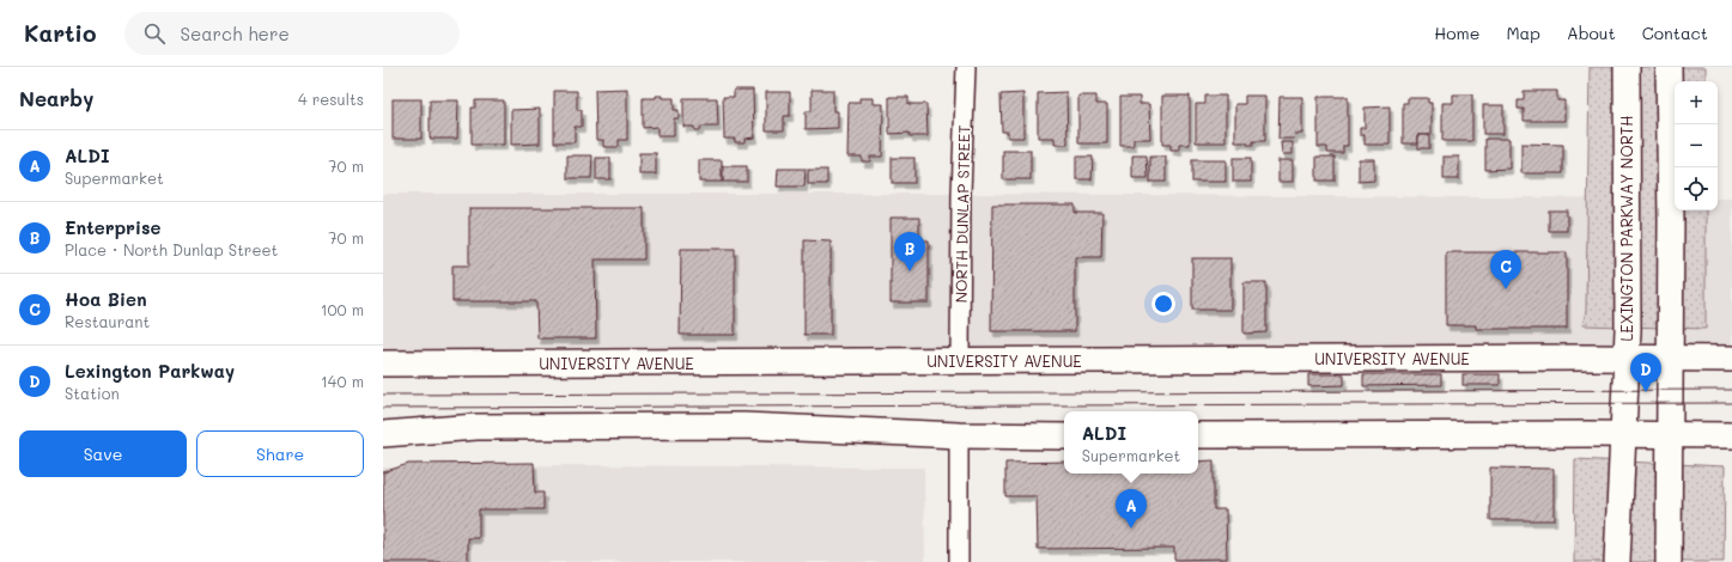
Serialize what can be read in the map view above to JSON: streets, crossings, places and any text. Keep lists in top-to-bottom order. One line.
{"streets":{"main road":["LEXINGTON PARKWAY NORTH","UNIVERSITY AVENUE"],"street":["NORTH DUNLAP STREET"]},"crossings":[["NORTH DUNLAP STREET","UNIVERSITY AVENUE"],["LEXINGTON PARKWAY NORTH","UNIVERSITY AVENUE"]],"page":{"header":"Kartio","search":"Search here","nav":["Home","Map","About","Contact"],"heading":["Nearby","4 results"],"map_buttons":["+","−"],"list":[{"mark":"A","name":"ALDI","note":"Supermarket","value":"70 m"},{"mark":"B","name":"Enterprise","note":"Place · North Dunlap Street","value":"70 m"},{"mark":"C","name":"Hoa Bien","note":"Restaurant","value":"100 m"},{"mark":"D","name":"Lexington Parkway","note":"Station","value":"140 m"}],"pins":["B","C","D","A"],"popup":["ALDI","Supermarket"],"buttons":["Save","Share"]}}
